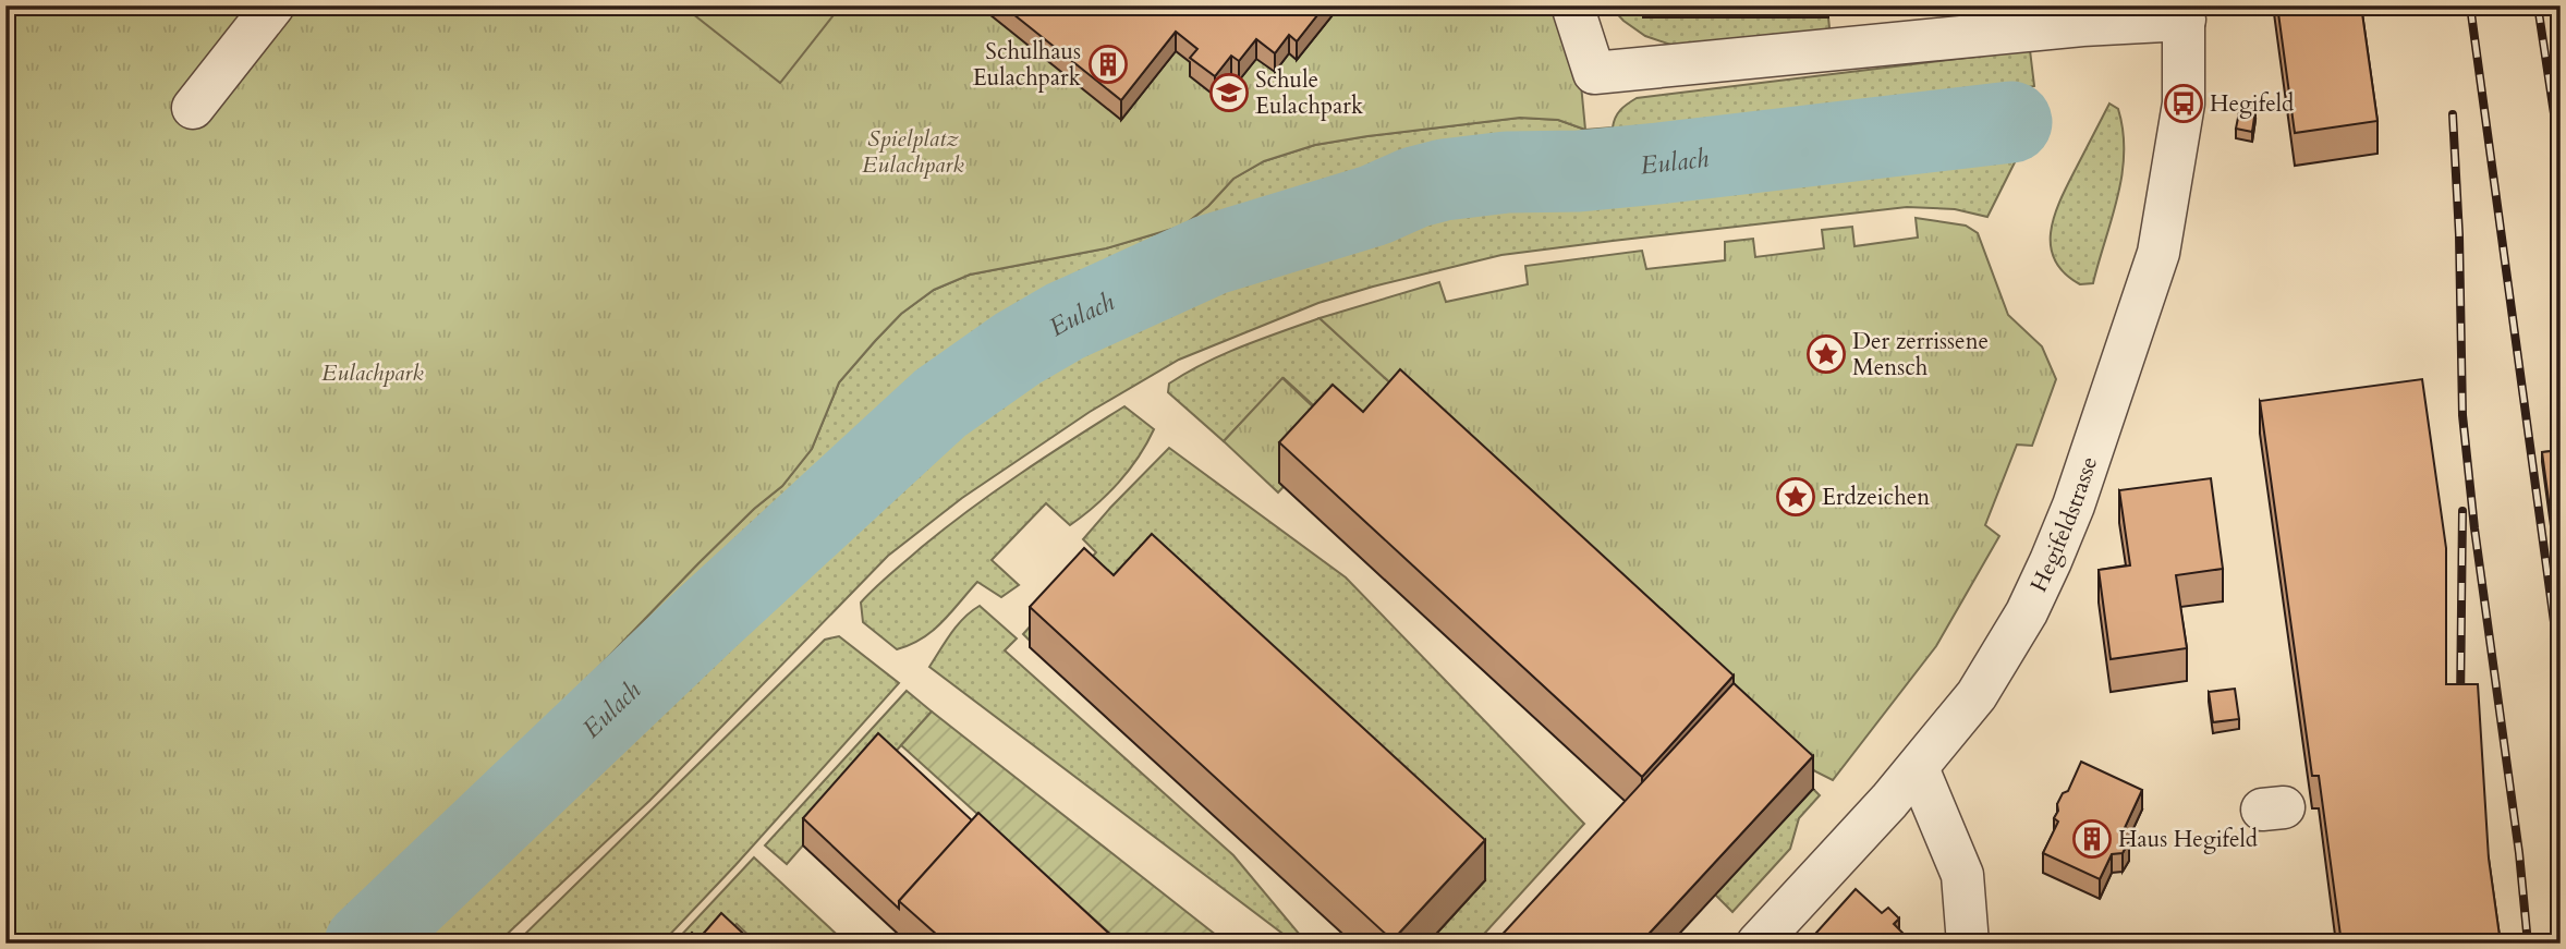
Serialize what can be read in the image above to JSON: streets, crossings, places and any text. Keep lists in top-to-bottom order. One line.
{"streets":{"street":["Hegifeldstrasse"]},"water":["Eulach"],"parks":["Spielplatz Eulachpark","Eulachpark"],"places":{"building":["Schulhaus Eulachpark","Haus Hegifeld"],"school or university":["Schule Eulachpark"],"bus stop":["Hegifeld"],"place":["Der zerrissene Mensch","Erdzeichen"]}}
